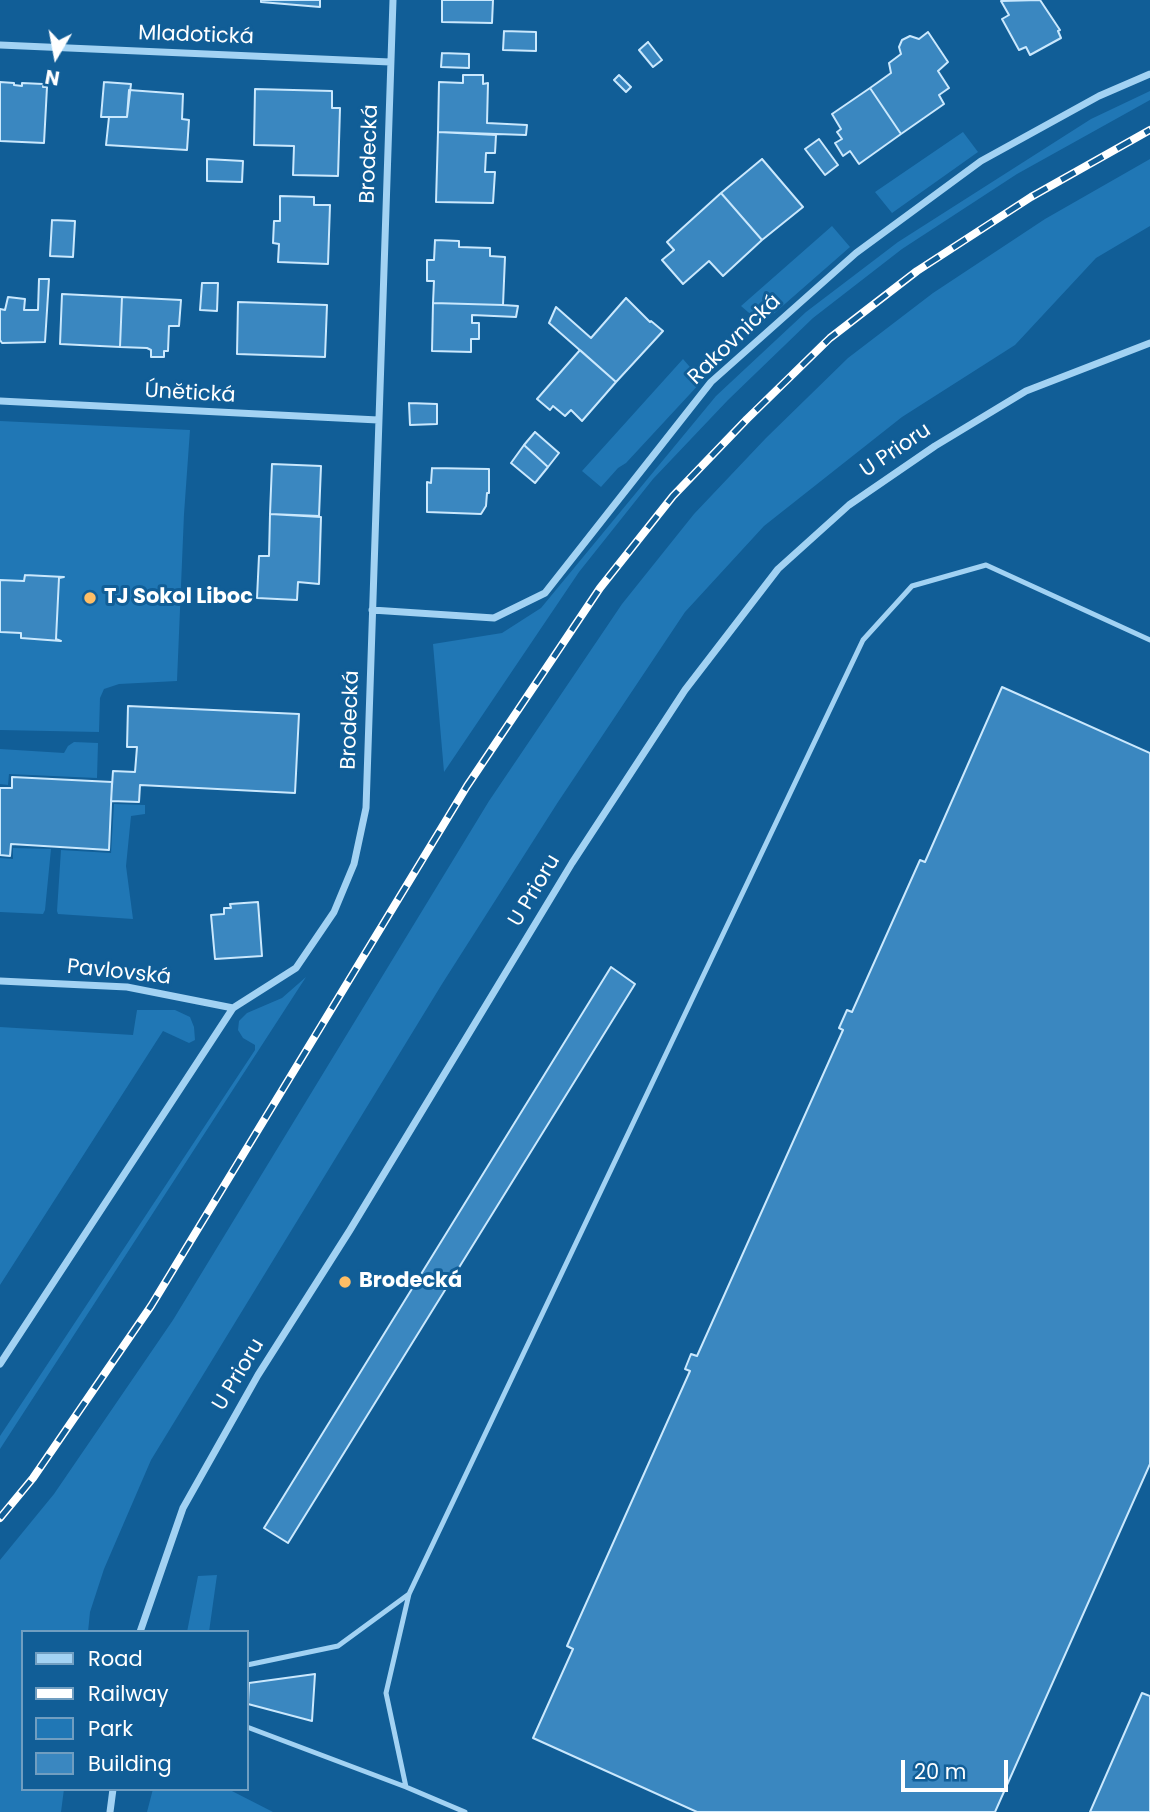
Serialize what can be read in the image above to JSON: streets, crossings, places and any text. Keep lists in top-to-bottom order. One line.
{"streets":{"street":["Mladotická","Brodecká","Rakovnická","Únětická","U Prioru","Pavlovská"]},"crossings":[["Mladotická","Brodecká"],["Brodecká","Rakovnická"],["Brodecká","Únětická"],["Brodecká","Pavlovská"]],"places":["TJ Sokol Liboc","Brodecká"],"legend":["Road","Railway","Park","Building"],"scale_bar":"20 m","north":"bottom"}
